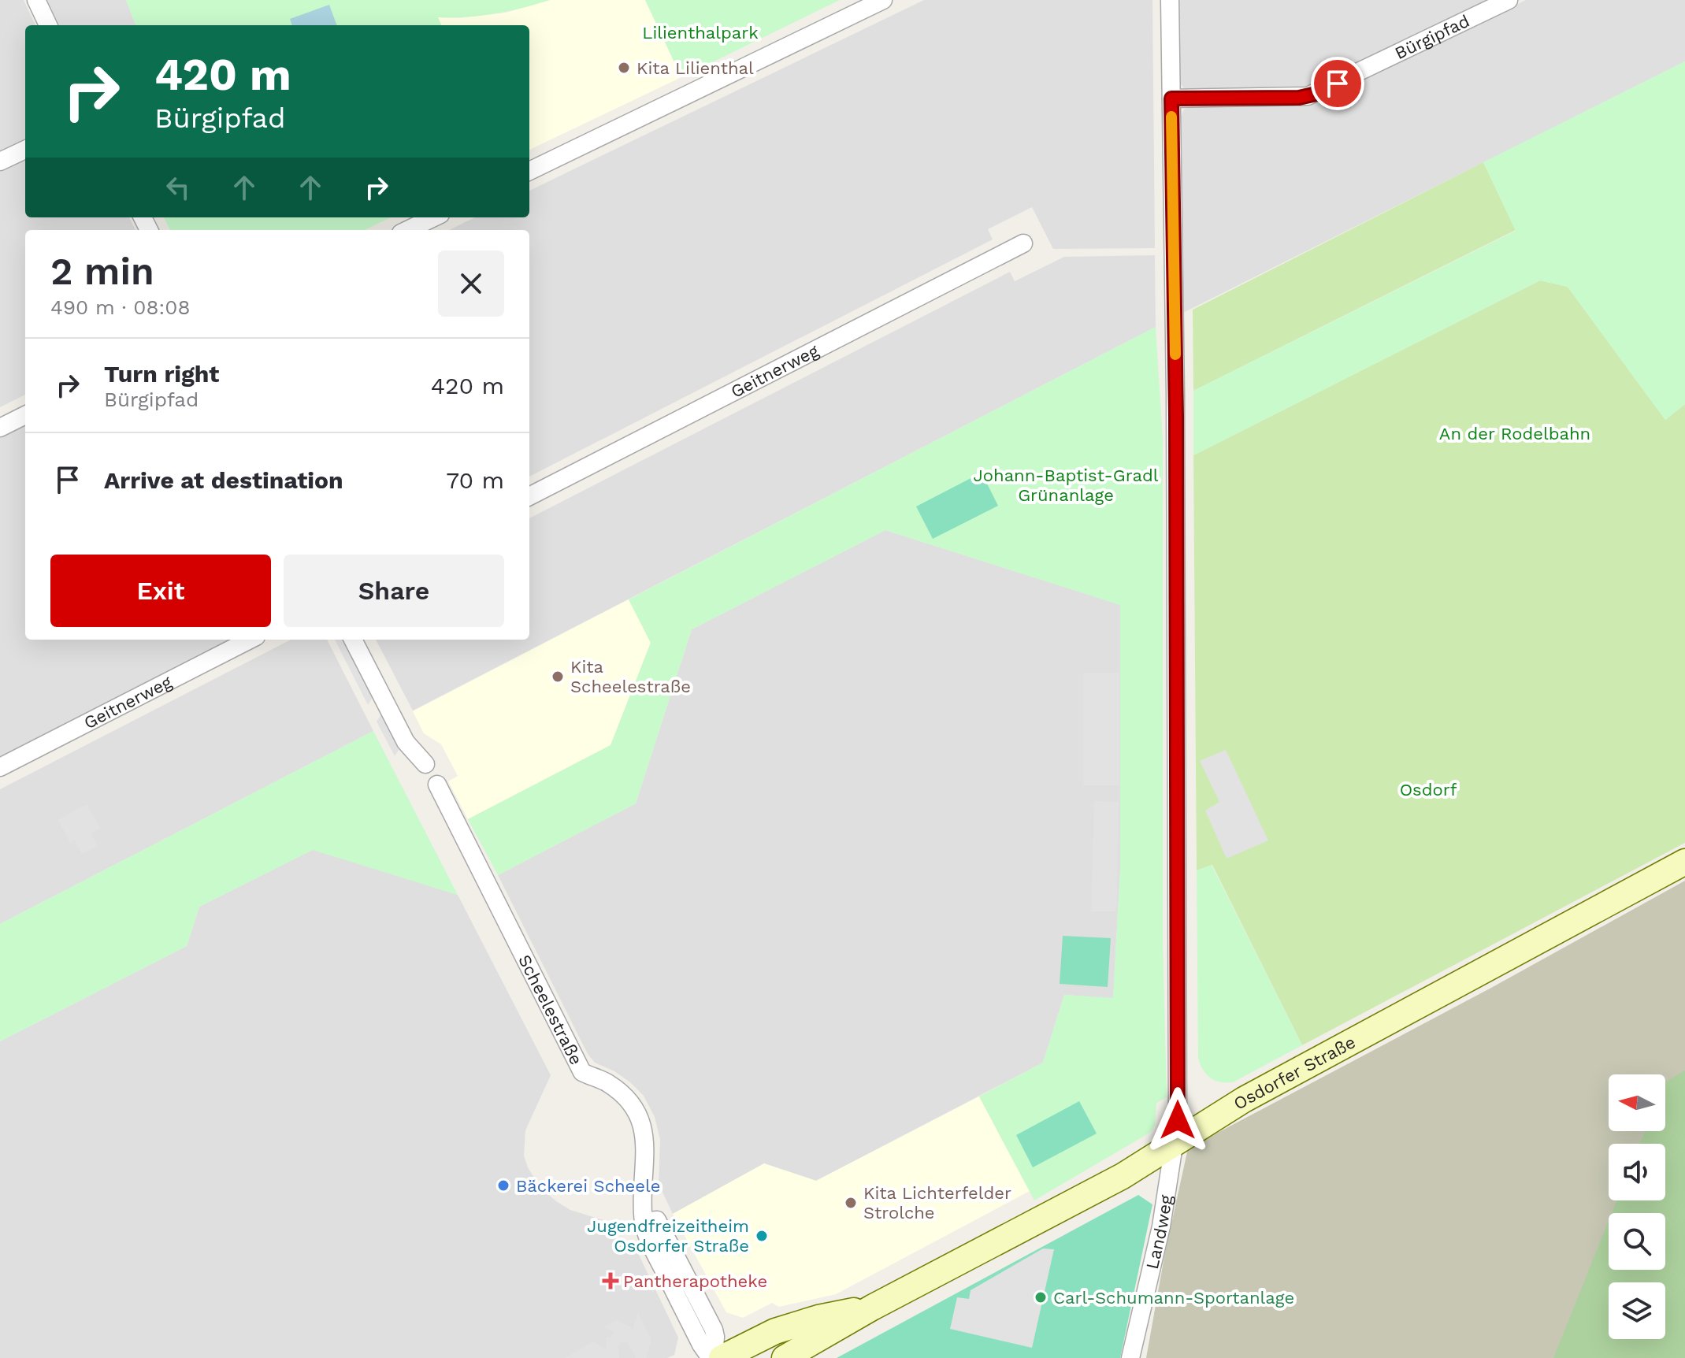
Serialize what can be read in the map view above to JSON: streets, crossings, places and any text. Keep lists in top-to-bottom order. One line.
{"streets":{"street":["Bürgipfad","Geitnerweg","Scheelestraße","Osdorfer Straße","Landweg"]},"crossings":[["Bürgipfad","Landweg"],["Osdorfer Straße","Landweg"]],"parks":["Lilienthalpark","An der Rodelbahn","Johann-Baptist-Gradl Grünanlage","Osdorf"],"places":{"other":["Kita Lilienthal","Kita Scheelestraße","Bäckerei Scheele","Kita Lichterfelder Strolche","Jugendfreizeitheim Osdorfer Straße","Carl-Schumann-Sportanlage"],"health":["Pantherapotheke"]},"north":"left","page":{"turn":["420 m","Bürgipfad"],"heading":["2 min","490 m · 08:08"],"list":[{"name":"Turn right","note":"Bürgipfad","value":"420 m"},{"name":"Arrive at destination","value":"70 m"}],"buttons":["Exit","Share"]}}
